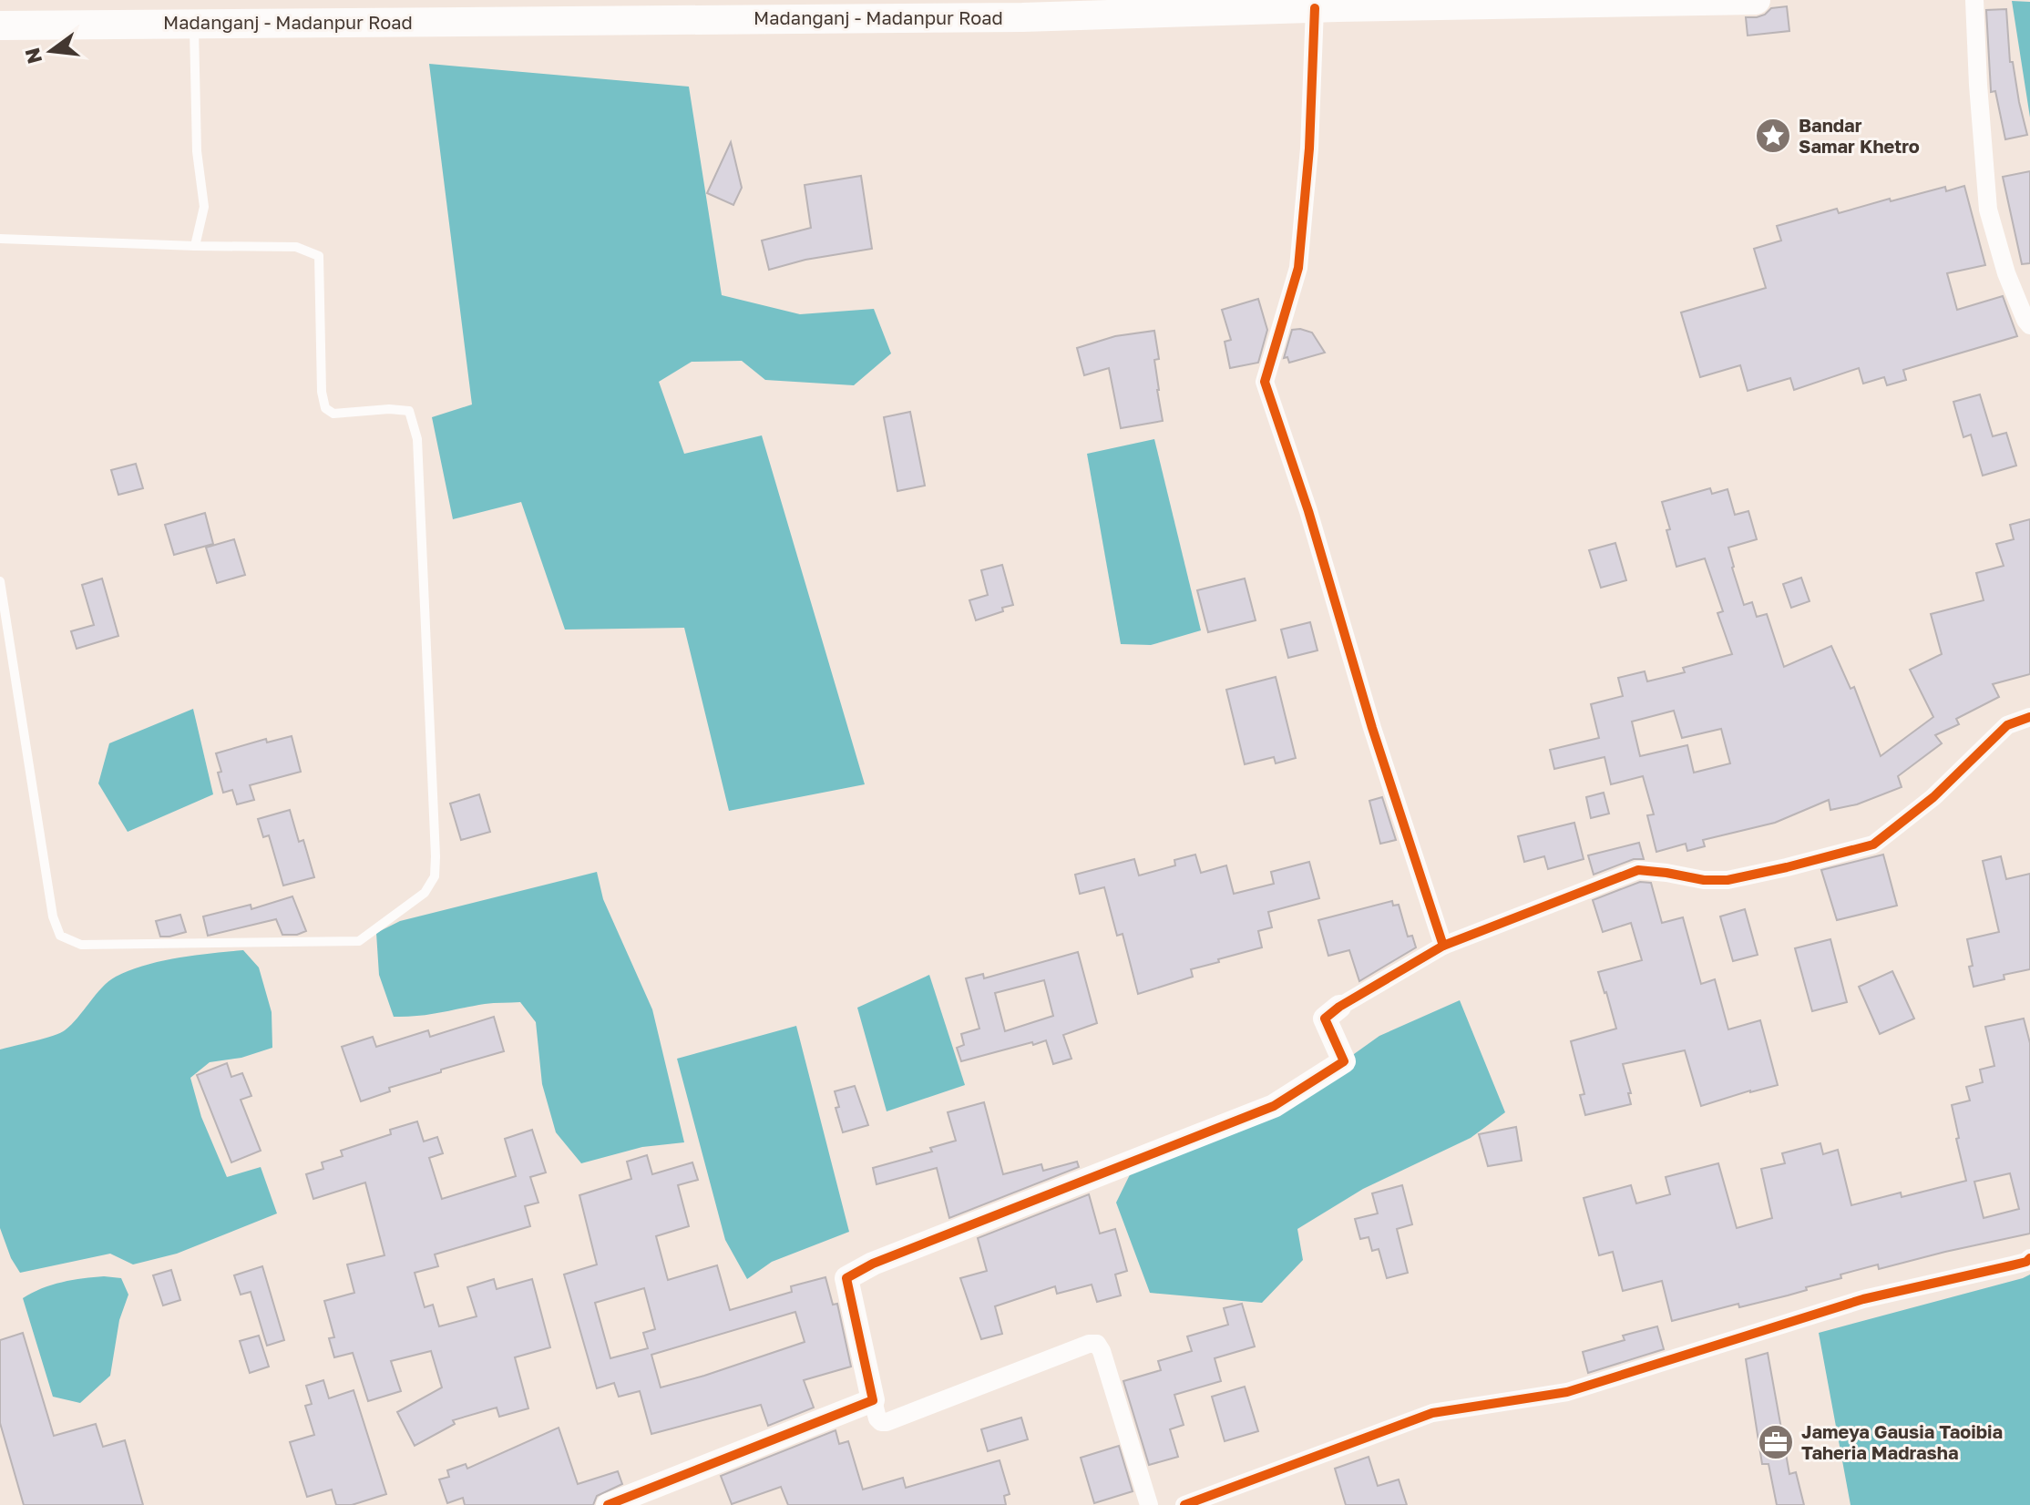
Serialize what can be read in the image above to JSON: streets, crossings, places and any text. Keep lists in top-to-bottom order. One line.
{"streets":{"main road":["Madanganj - Madanpur Road"]},"places":{"place":["Bandar Samar Khetro"],"office":["Jameya Gausia Taoibia Taheria Madrasha"]},"north":"left"}
